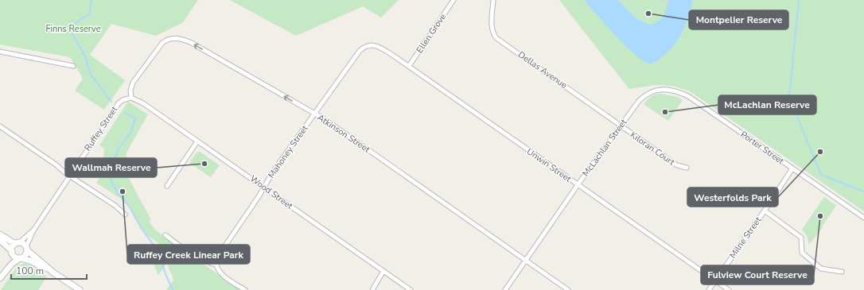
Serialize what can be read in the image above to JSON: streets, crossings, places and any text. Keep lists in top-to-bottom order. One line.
{"streets":{"street":["Ellen Grove","Dellas Avenue","Ruffey Street","Atkinson Street","McLachlan Street","Porter Street","Kiloran Court","Mahoney Street","Unwin Street","Wood Street","Milne Street"]},"crossings":[["Ellen Grove","Unwin Street"],["Dellas Avenue","McLachlan Street"],["Dellas Avenue","Kiloran Court"],["Ruffey Street","Atkinson Street"],["Ruffey Street","Wood Street"],["Atkinson Street","McLachlan Street"],["Atkinson Street","Mahoney Street"],["Atkinson Street","Wood Street"],["McLachlan Street","Porter Street"],["McLachlan Street","Kiloran Court"],["McLachlan Street","Unwin Street"],["Porter Street","Milne Street"],["Mahoney Street","Unwin Street"],["Mahoney Street","Wood Street"],["Unwin Street","Milne Street"]],"parks":["Finns Reserve"],"places":["Montpelier Reserve","McLachlan Reserve","Westerfolds Park","Wallmah Reserve","Ruffey Creek Linear Park","Fulview Court Reserve"],"scale_bar":"100 m"}
